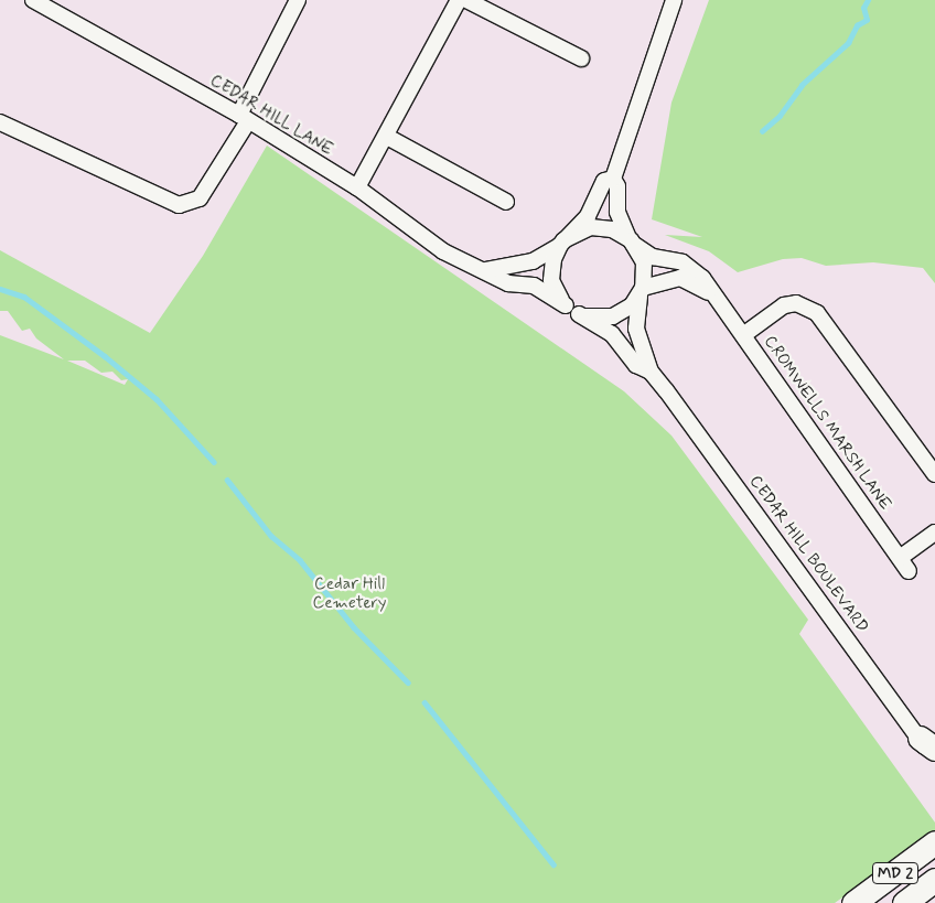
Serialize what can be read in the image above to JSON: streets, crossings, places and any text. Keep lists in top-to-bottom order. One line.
{"streets":{"main road":["MD 2"],"street":["CEDAR HILL LANE","CROMWELLS MARSH LANE","CEDAR HILL BOULEVARD"]},"crossings":[["CEDAR HILL LANE","CROMWELLS MARSH LANE"],["CEDAR HILL LANE","CEDAR HILL BOULEVARD"],["CROMWELLS MARSH LANE","CEDAR HILL BOULEVARD"]],"parks":["Cedar Hill Cemetery"]}
